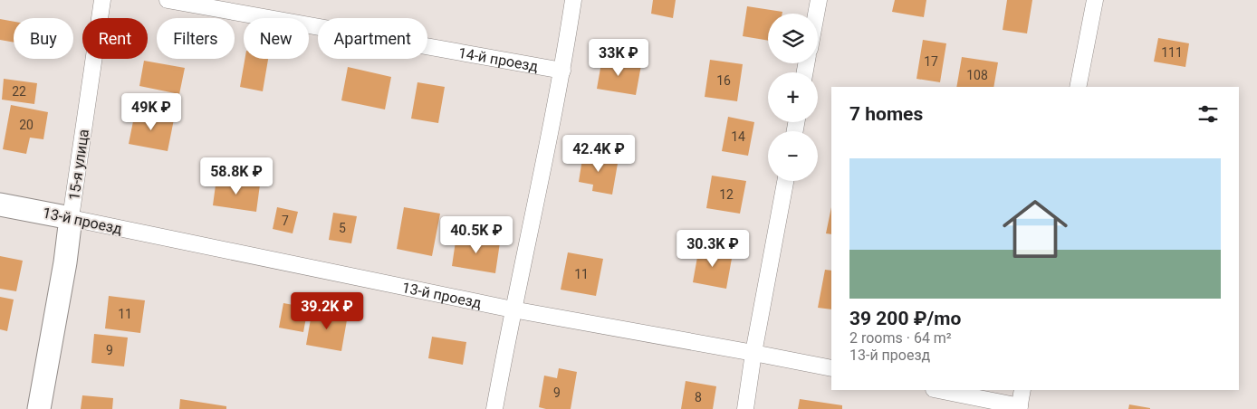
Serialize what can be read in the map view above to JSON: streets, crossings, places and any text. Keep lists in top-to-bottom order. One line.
{"streets":{"street":["14-й проезд","15-я улица","13-й проезд"]},"crossings":[["15-я улица","13-й проезд"]],"house_numbers":["111","17","108","16","22","20","14","12","7","5","11","11","9","9","8"],"page":{"map_buttons":["+","−"],"chip":["Buy","Rent","Filters","New","Apartment"],"price":["33K ₽","49K ₽","42.4K ₽","58.8K ₽","40.5K ₽","30.3K ₽","39.2K ₽"],"heading":"7 homes","list":[{"name":"39 200 ₽/mo","note":"2 rooms · 64 m² · 13-й проезд"}]}}
